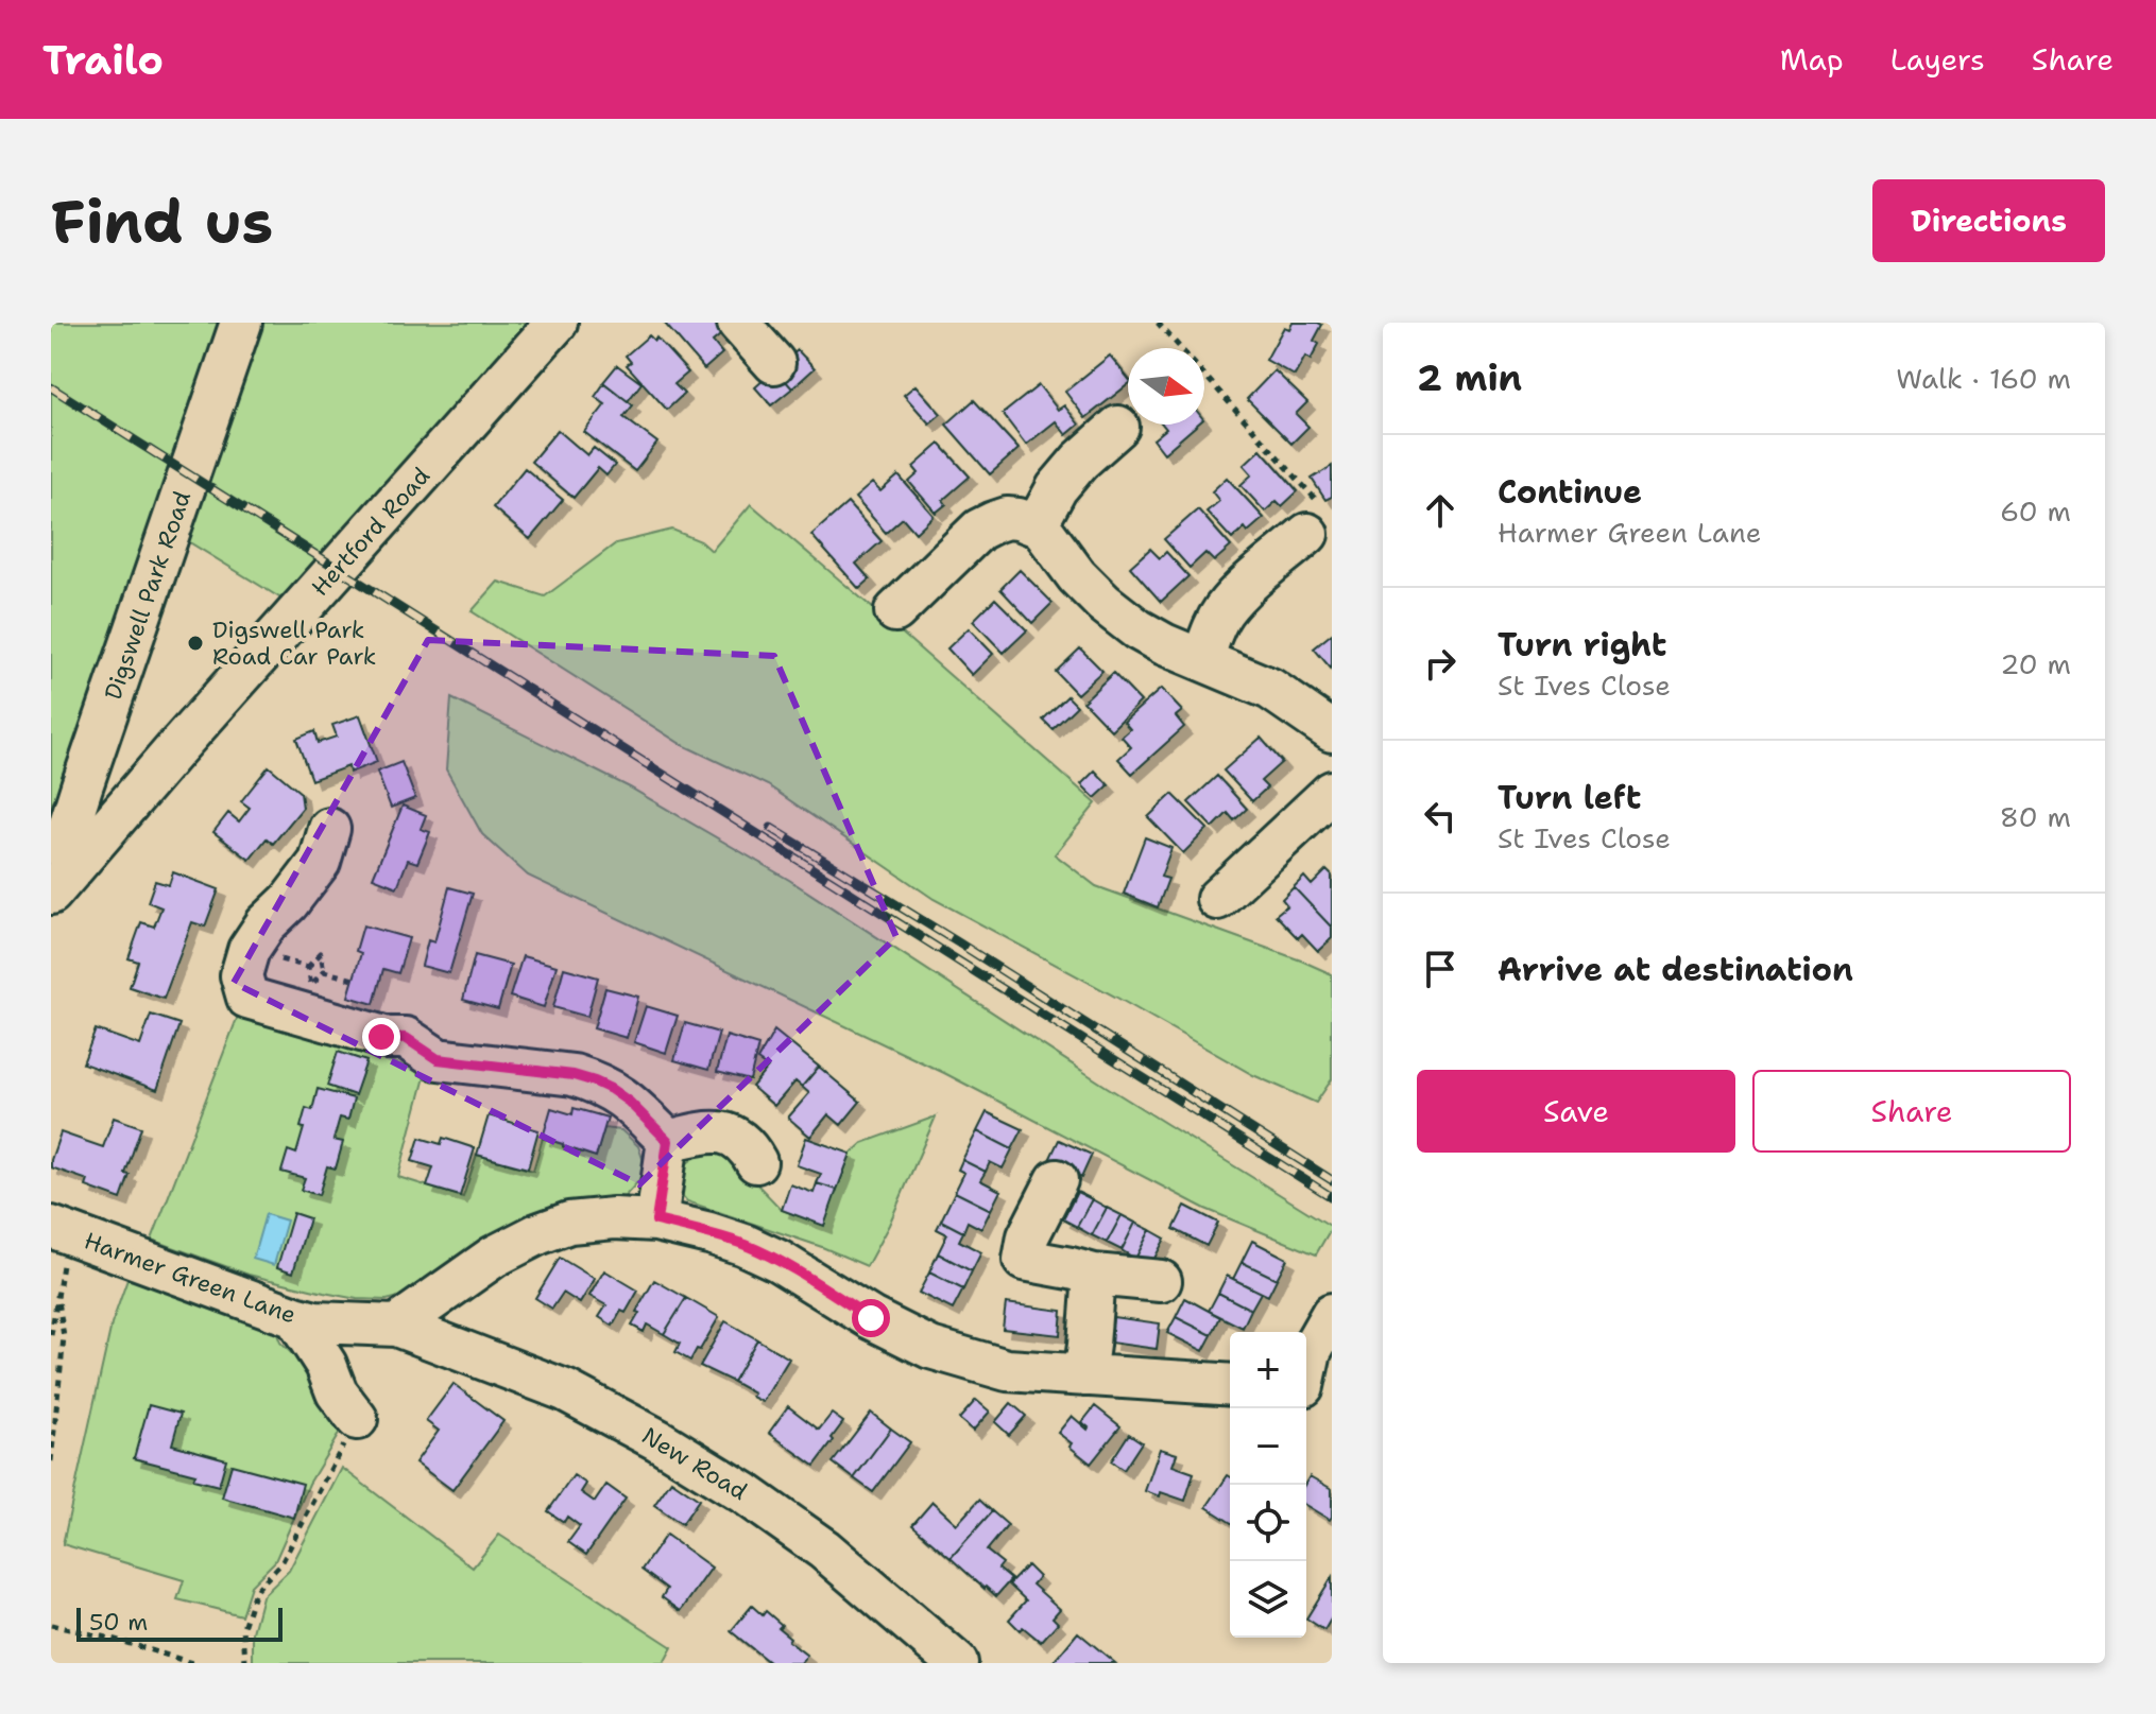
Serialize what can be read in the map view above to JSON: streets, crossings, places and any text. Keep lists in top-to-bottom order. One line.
{"streets":{"street":["Hertford Road","Digswell Park Road","Harmer Green Lane","New Road"]},"crossings":[["Hertford Road","Digswell Park Road"],["Harmer Green Lane","New Road"]],"places":["Digswell Park Road Car Park"],"scale_bar":"50 m","north":"right","page":{"header":"Trailo","nav":["Map","Layers","Share"],"buttons":["Directions",["Save","Share"]],"title":"Find us","heading":["2 min","Walk · 160 m"],"list":[["Continue","Harmer Green Lane","60 m"],["Turn right","St Ives Close","20 m"],["Turn left","St Ives Close","80 m"],"Arrive at destination"],"map_buttons":["+","−"],"scale":"50 m"}}
